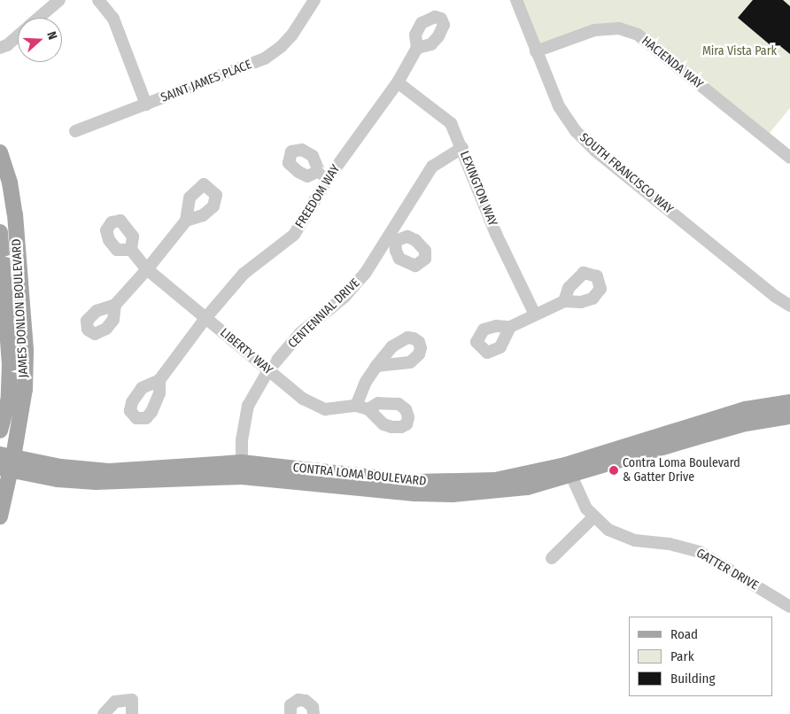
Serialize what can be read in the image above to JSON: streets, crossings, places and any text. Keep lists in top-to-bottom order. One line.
{"streets":{"main road":["JAMES DONLON BOULEVARD","CONTRA LOMA BOULEVARD"],"street":["HACIENDA WAY","SAINT JAMES PLACE","SOUTH FRANCISCO WAY","LEXINGTON WAY","FREEDOM WAY","CENTENNIAL DRIVE","LIBERTY WAY","GATTER DRIVE"]},"crossings":[["HACIENDA WAY","SOUTH FRANCISCO WAY"],["LEXINGTON WAY","FREEDOM WAY"],["LEXINGTON WAY","CENTENNIAL DRIVE"],["FREEDOM WAY","LIBERTY WAY"],["JAMES DONLON BOULEVARD","CONTRA LOMA BOULEVARD"],["CENTENNIAL DRIVE","LIBERTY WAY"],["CENTENNIAL DRIVE","CONTRA LOMA BOULEVARD"],["CONTRA LOMA BOULEVARD","GATTER DRIVE"]],"parks":["Mira Vista Park"],"places":["Contra Loma Boulevard & Gatter Drive"],"legend":["Road","Park","Building"],"north":"right"}
